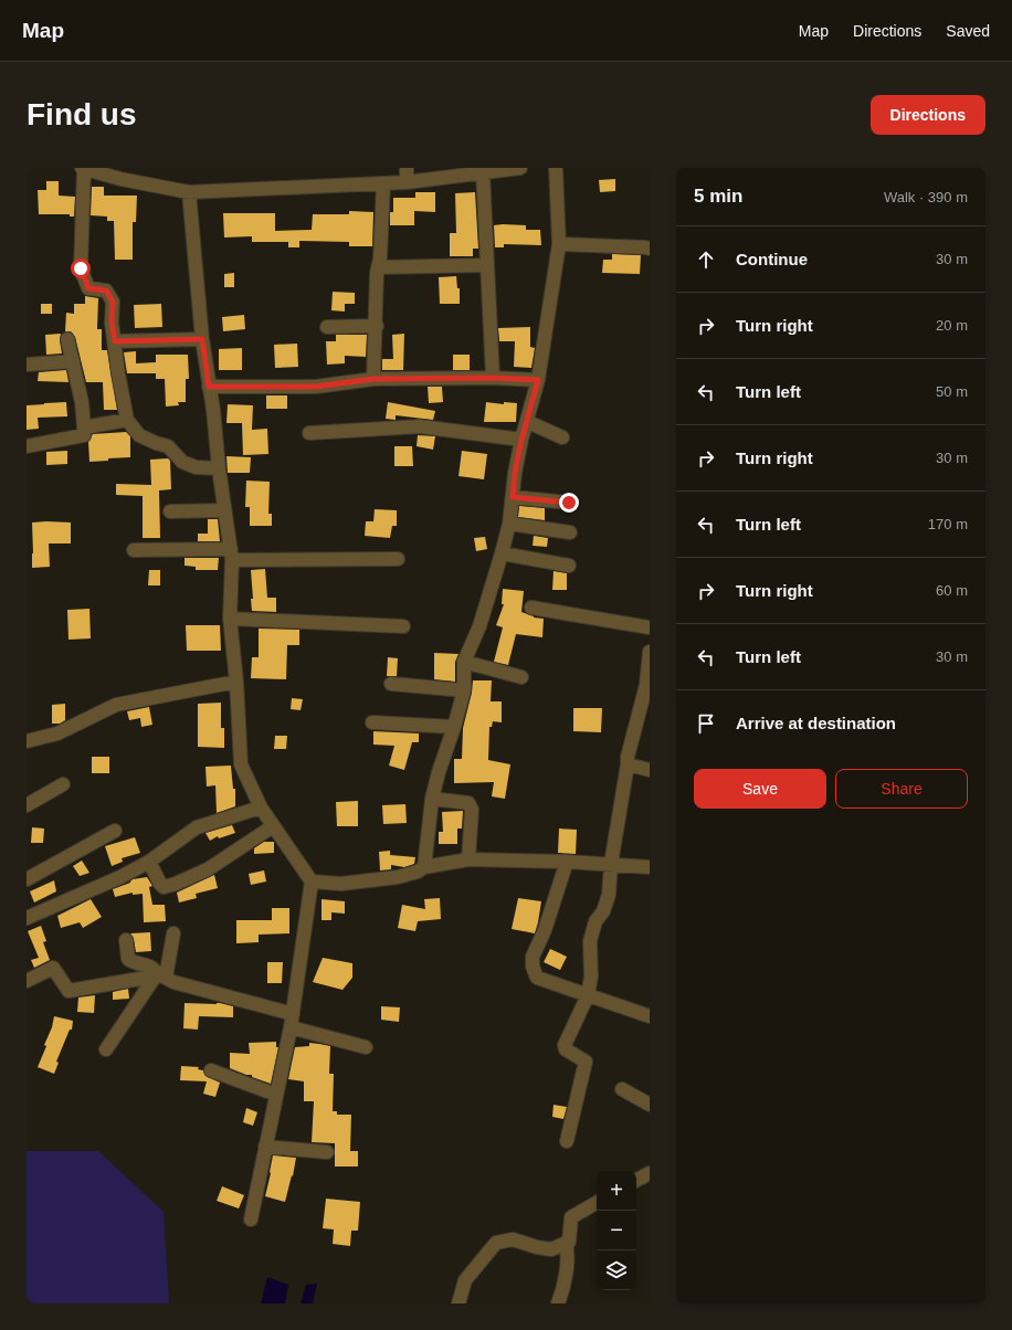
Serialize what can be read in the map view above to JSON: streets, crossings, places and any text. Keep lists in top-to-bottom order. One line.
{"page":{"header":"Map","nav":["Map","Directions","Saved"],"buttons":["Directions",["Save","Share"]],"title":"Find us","heading":["5 min","Walk · 390 m"],"list":[["Continue","30 m"],["Turn right","20 m"],["Turn left","50 m"],["Turn right","30 m"],["Turn left","170 m"],["Turn right","60 m"],["Turn left","30 m"],"Arrive at destination"],"map_buttons":["+","−"]}}
